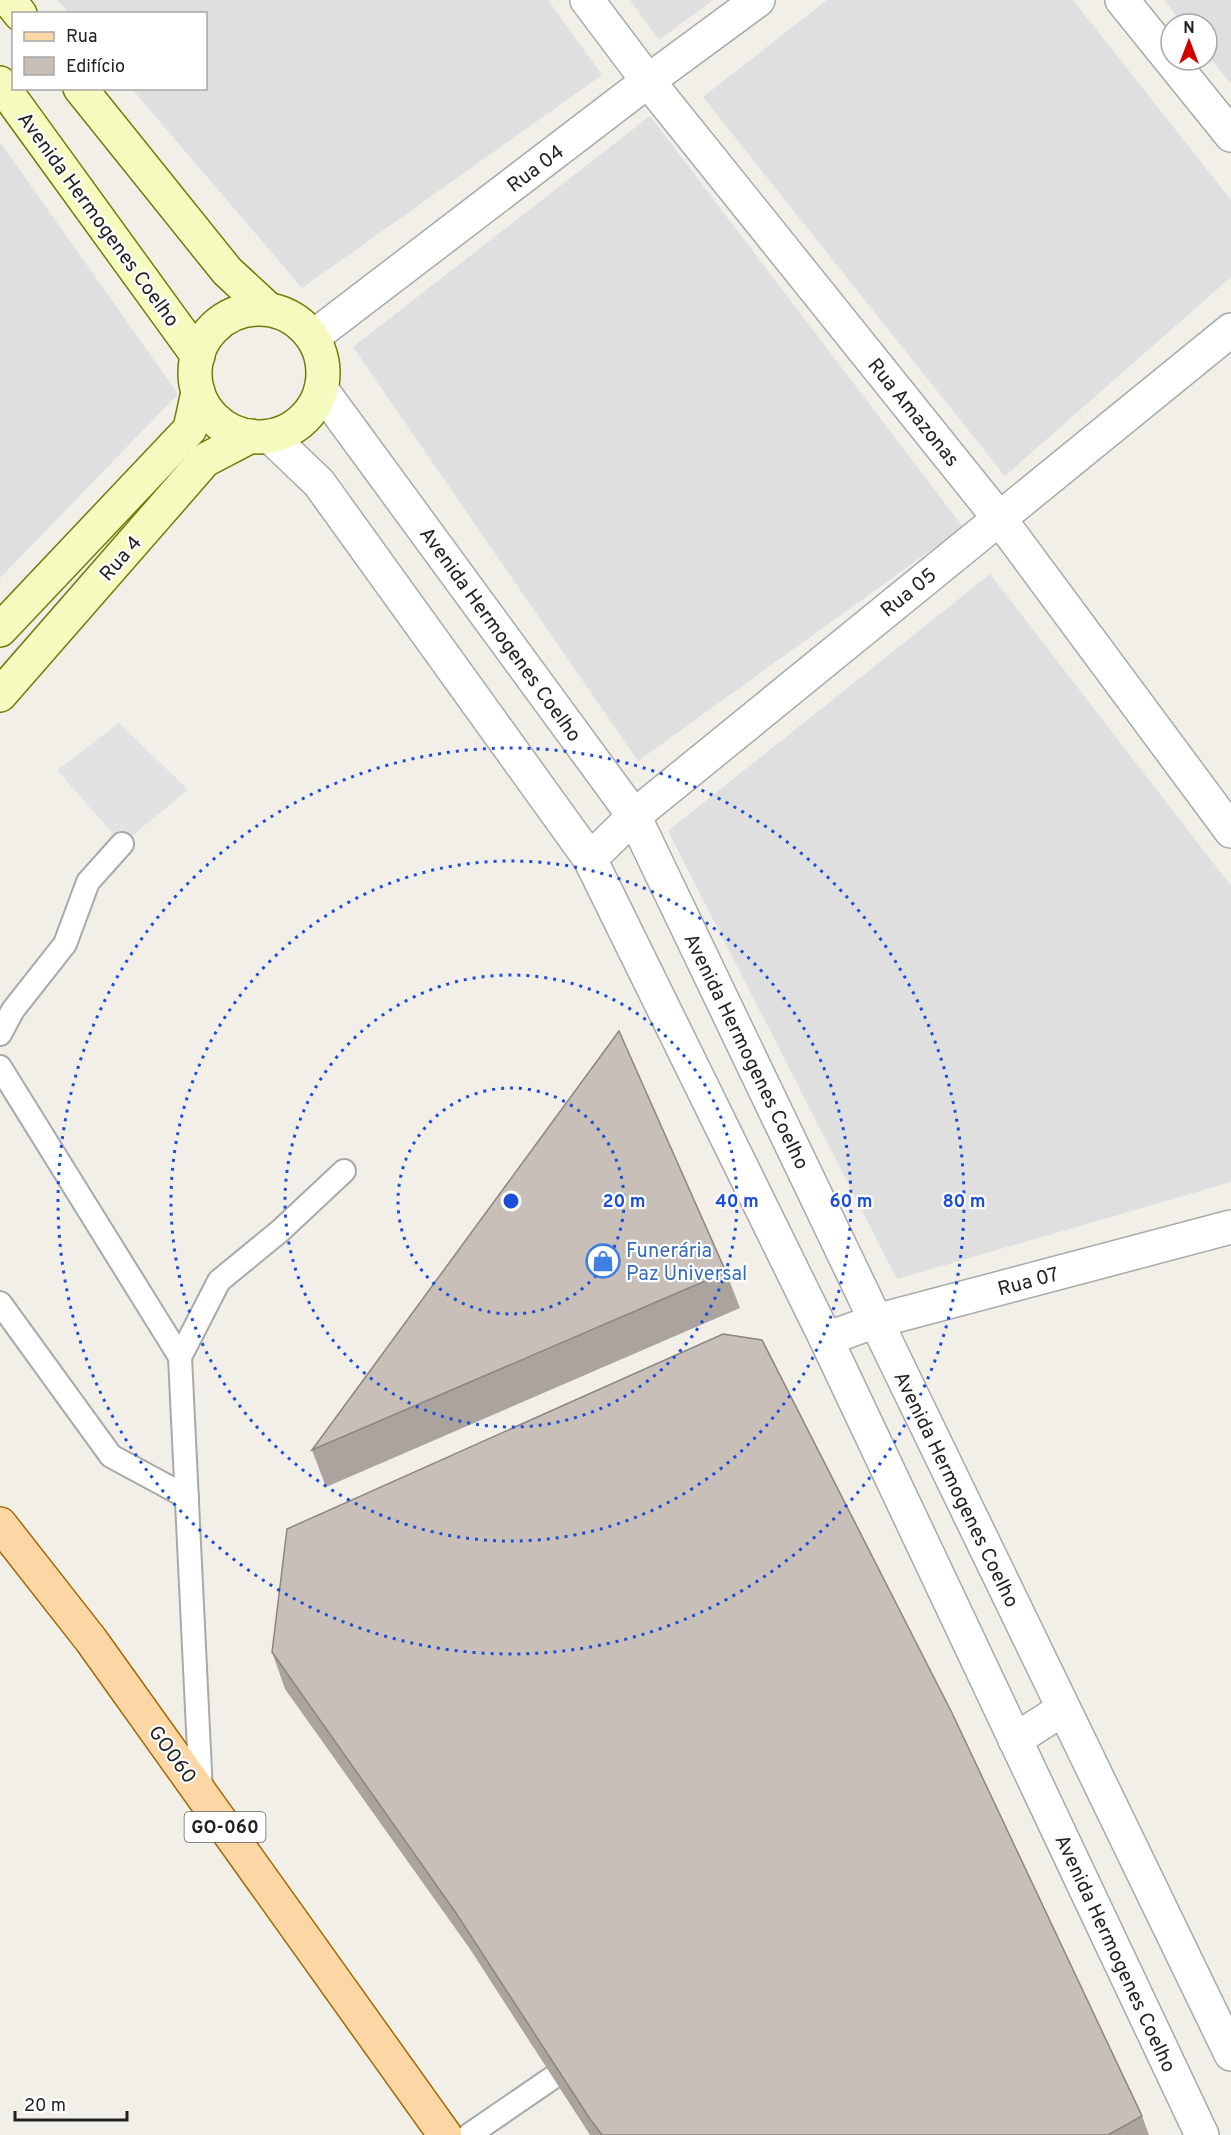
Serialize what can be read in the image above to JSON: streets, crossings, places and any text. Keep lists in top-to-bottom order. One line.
{"streets":{"main road":["Avenida Hermogenes Coelho","Rua 4","GO060","GO-060"],"street":["Rua 04","Rua Amazonas","Rua 05","Rua 07"]},"crossings":[["Rua 04","Avenida Hermogenes Coelho"],["Rua 04","Rua Amazonas"],["Rua 04","Rua 4"],["Avenida Hermogenes Coelho","Rua 4"],["Avenida Hermogenes Coelho","Rua 05"],["Avenida Hermogenes Coelho","Rua 07"],["Rua Amazonas","Rua 05"]],"places":{"shop":["Funerária Paz Universal"]},"legend":["Rua","Edifício"],"scale_bar":"20 m","north":"top","rings":["20 m","40 m","60 m","80 m"]}
